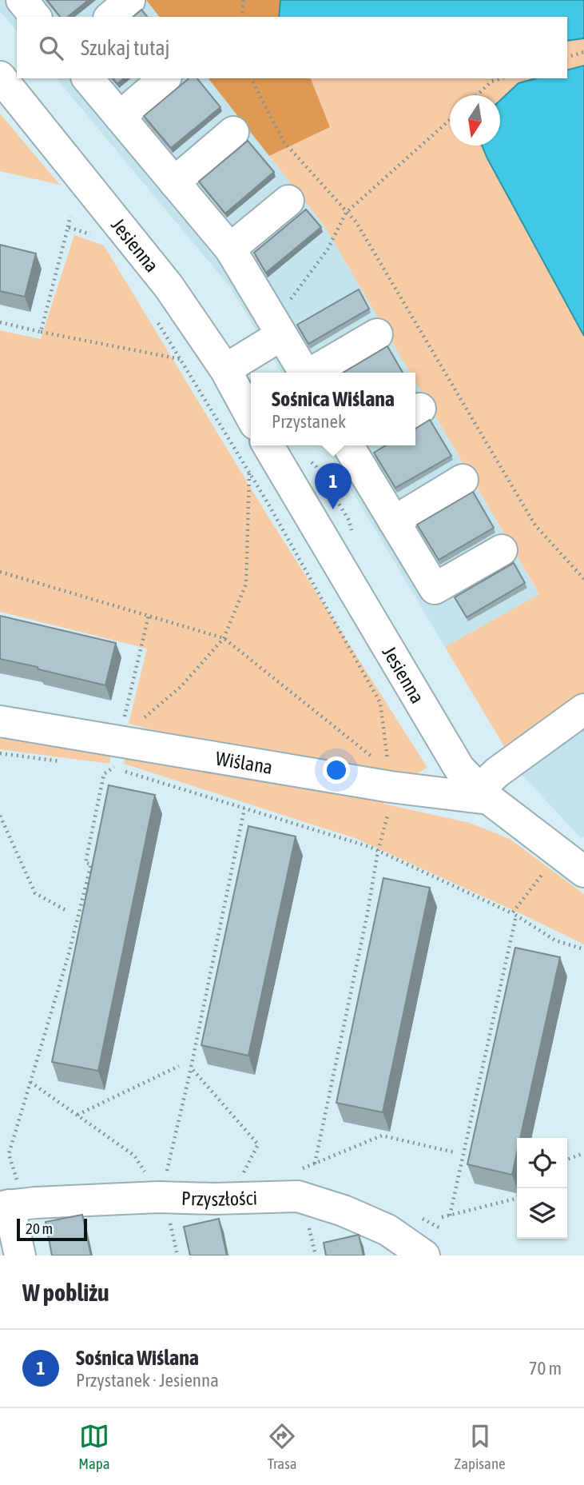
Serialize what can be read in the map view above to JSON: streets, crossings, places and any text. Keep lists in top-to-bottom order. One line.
{"streets":{"street":["Jesienna","Wiślana","Przyszłości"]},"crossings":[["Jesienna","Wiślana"]],"scale_bar":"20 m","north":"bottom","page":{"search":"Szukaj tutaj","popup":["Sośnica Wiślana","Przystanek"],"pins":"1","scale":"20 m","heading":"W pobliżu","list":[{"mark":"1","name":"Sośnica Wiślana","note":"Przystanek · Jesienna","value":"70 m"}],"nav":["Mapa","Trasa","Zapisane"]}}
